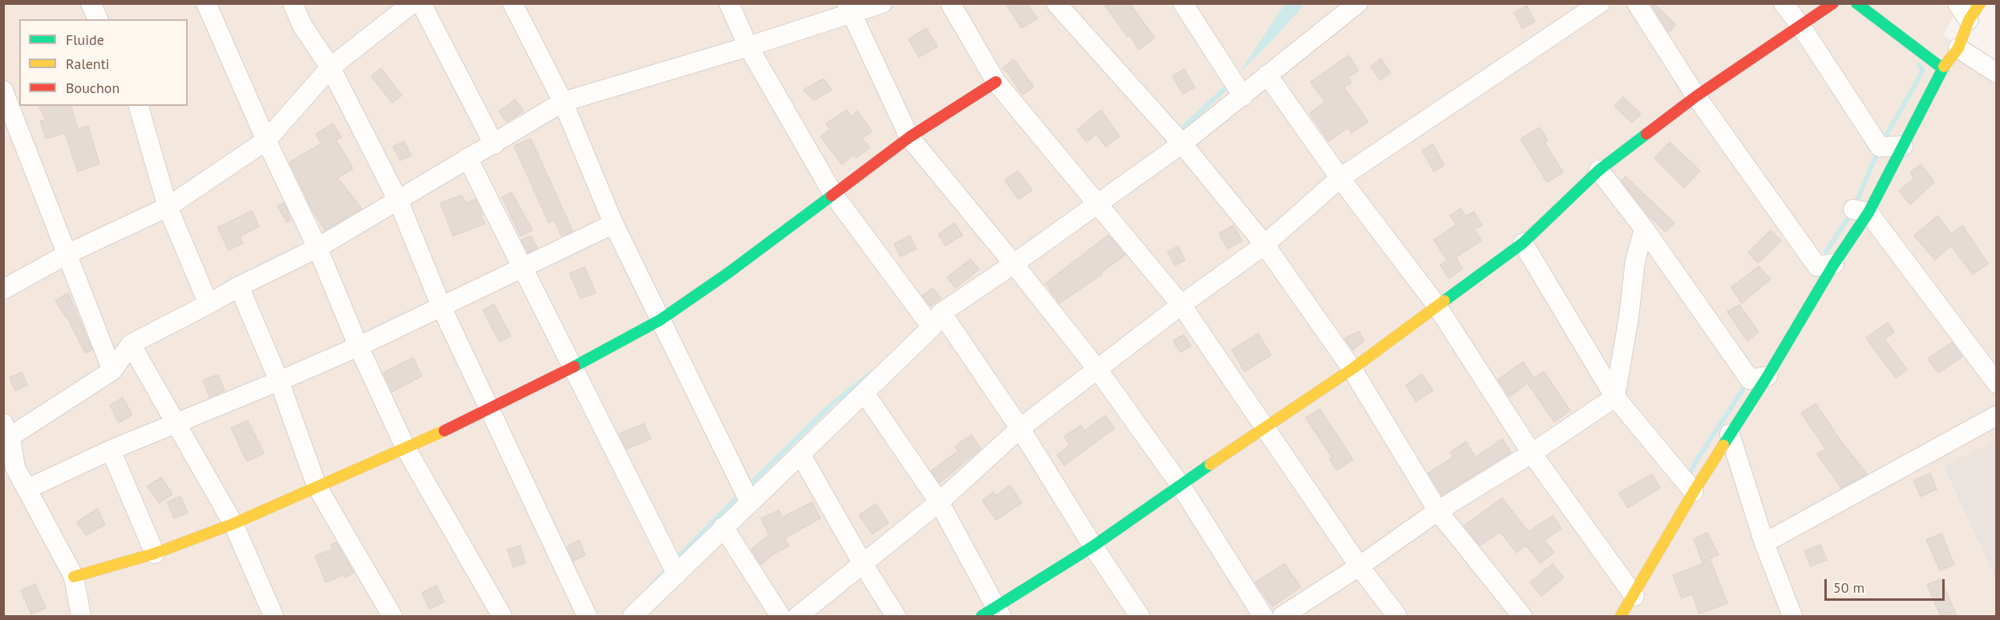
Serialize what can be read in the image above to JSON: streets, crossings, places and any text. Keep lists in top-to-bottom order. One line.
{"legend":["Fluide","Ralenti","Bouchon"],"scale_bar":"50 m"}
